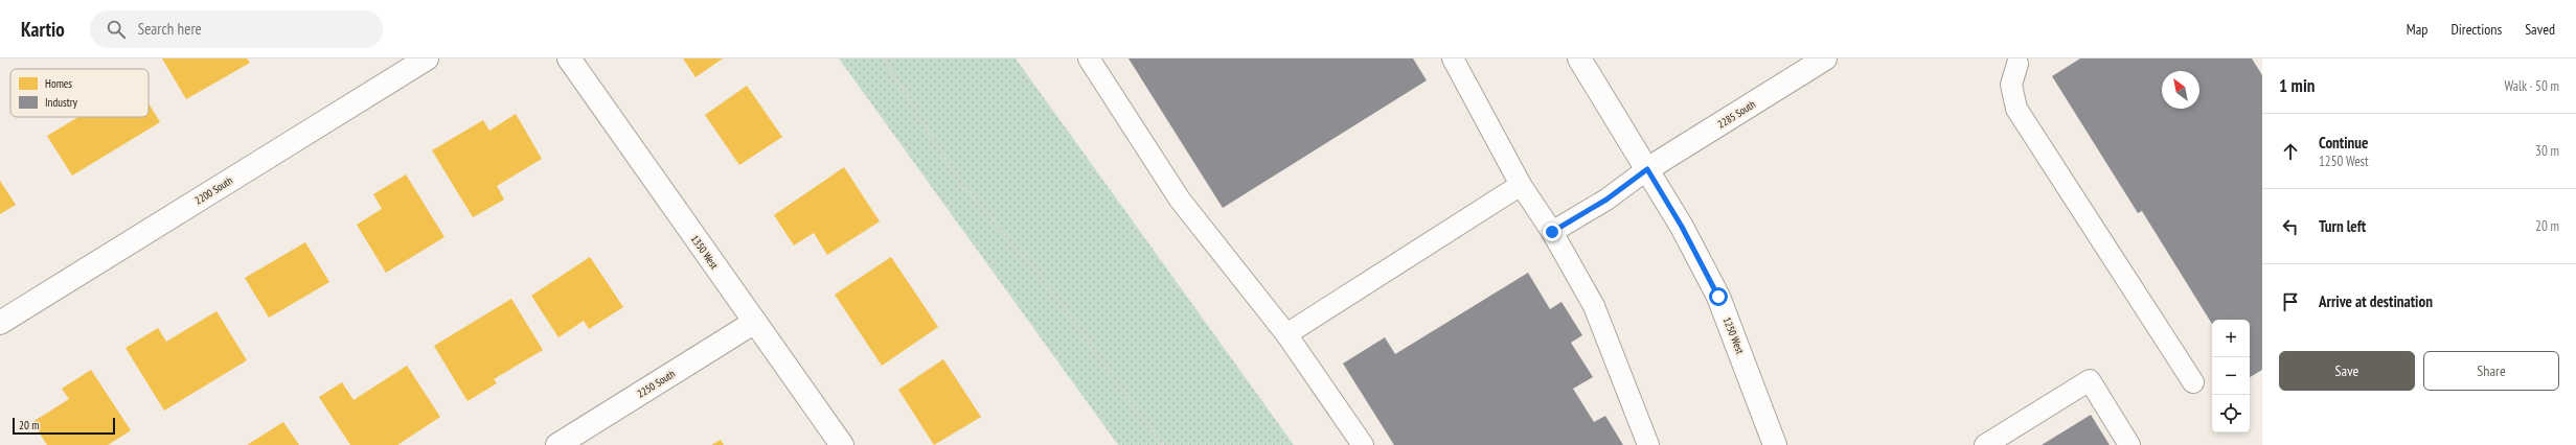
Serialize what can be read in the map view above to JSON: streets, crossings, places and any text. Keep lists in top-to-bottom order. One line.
{"streets":{"street":["2285 South","2200 South","1350 West","1250 West","2250 South"]},"crossings":[["2285 South","1250 West"],["1350 West","2250 South"]],"legend":["Homes","Industry"],"scale_bar":"20 m","north":"top left","page":{"header":"Kartio","search":"Search here","nav":["Map","Directions","Saved"],"heading":["1 min","Walk · 50 m"],"list":[["Continue","1250 West","30 m"],["Turn left","20 m"],"Arrive at destination"],"map_buttons":["+","−"],"buttons":["Save","Share"],"scale":"20 m"}}
